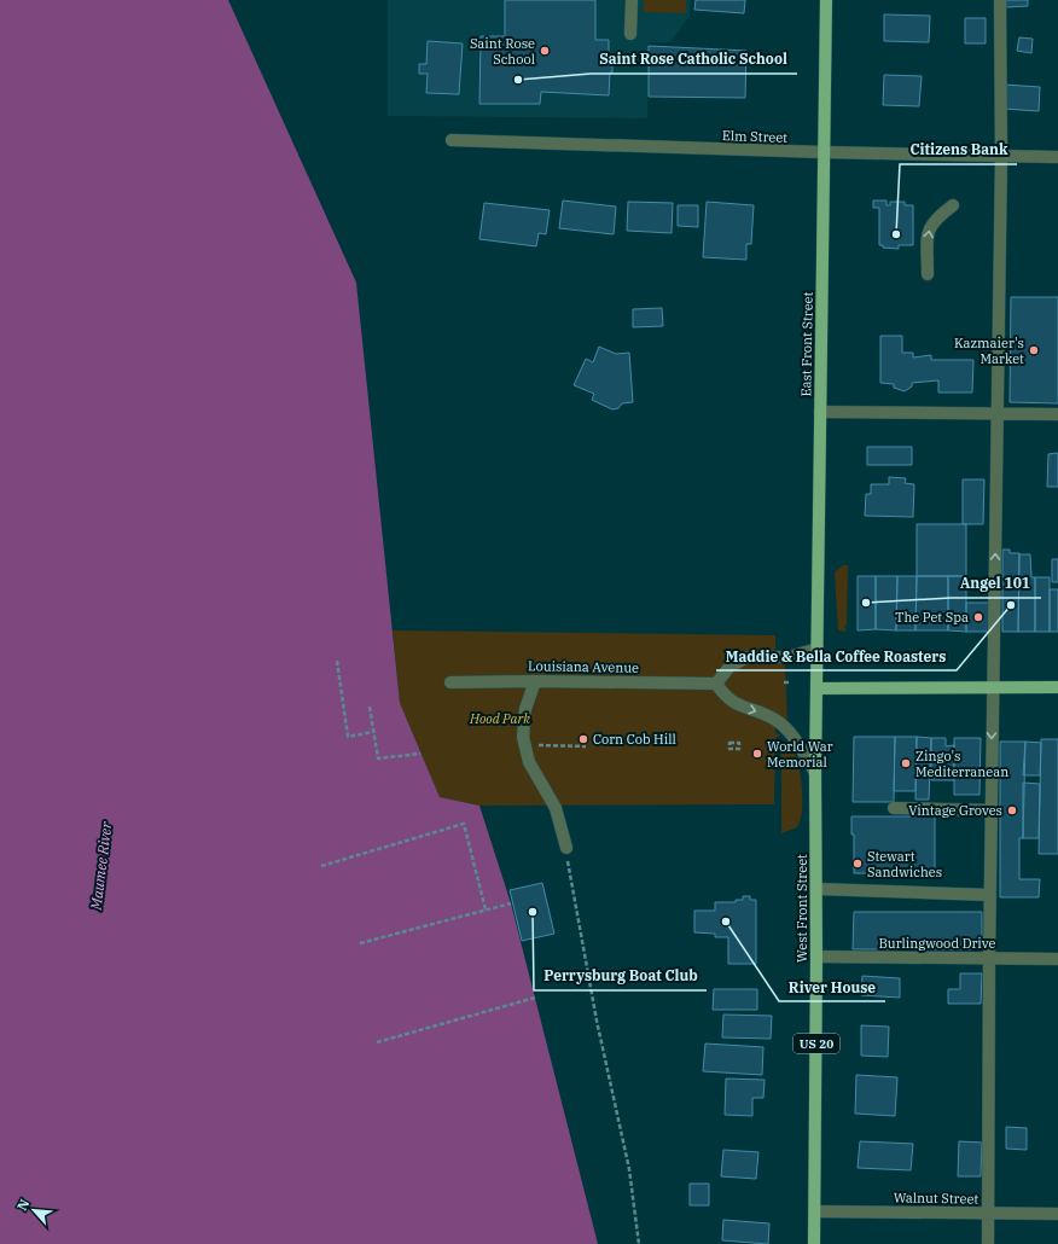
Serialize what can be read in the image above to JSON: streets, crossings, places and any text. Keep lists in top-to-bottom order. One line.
{"streets":{"main road":["East Front Street","West Front Street","US 20"],"street":["Elm Street","Louisiana Avenue","Burlingwood Drive","Walnut Street"]},"crossings":[["Elm Street","East Front Street"],["East Front Street","West Front Street"],["West Front Street","Burlingwood Drive"],["West Front Street","Walnut Street"]],"water":["Maumee River"],"parks":["Hood Park"],"places":["Saint Rose School","Saint Rose Catholic School","Citizens Bank","Kazmaier's Market","Angel 101","Maddie & Bella Coffee Roasters","The Pet Spa","Corn Cob Hill","World War Memorial","Zingo's Mediterranean","Vintage Groves","Stewart Sandwiches","Perrysburg Boat Club","River House"],"north":"top left"}
